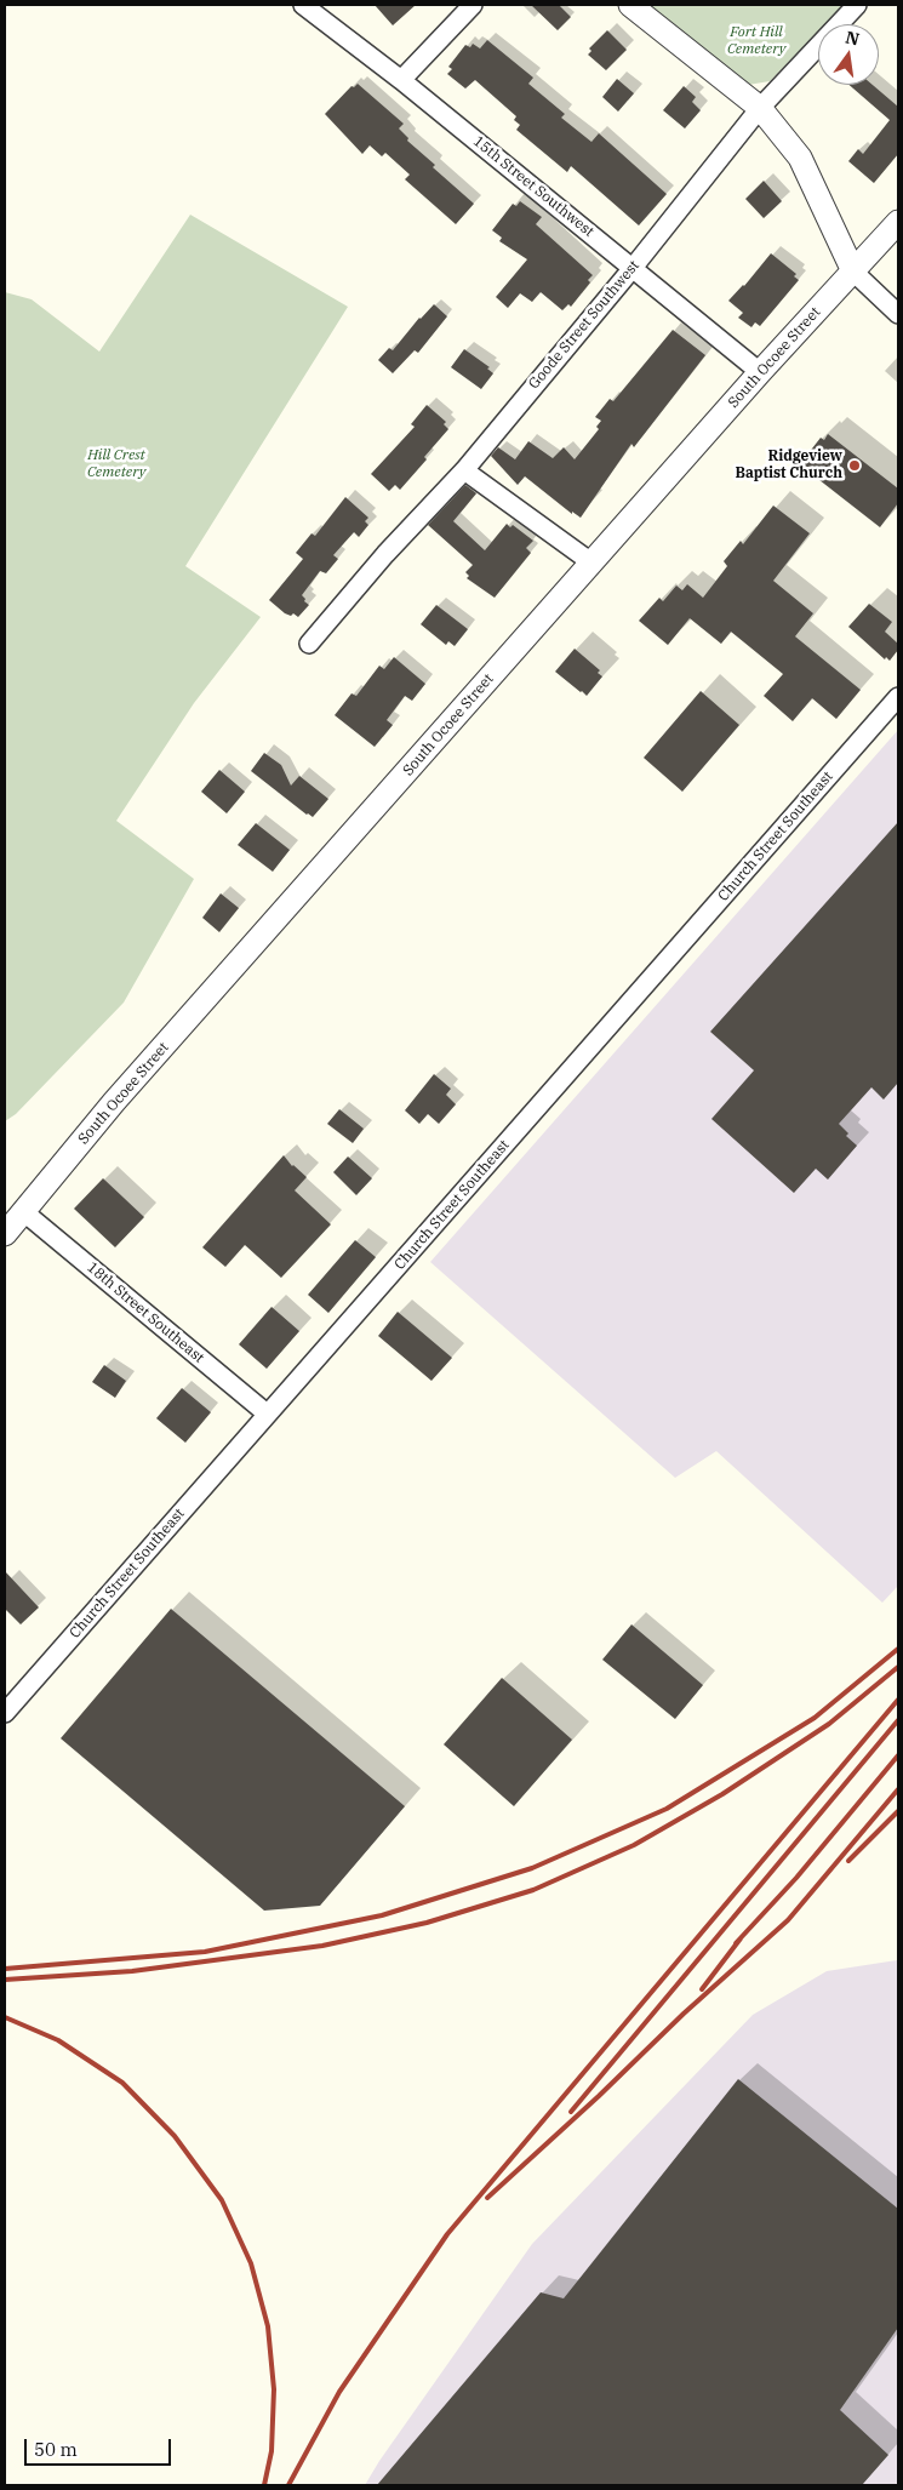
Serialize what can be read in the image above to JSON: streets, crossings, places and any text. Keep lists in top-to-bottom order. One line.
{"streets":{"street":["15th Street Southwest","Goode Street Southwest","South Ocoee Street","Church Street Southeast","18th Street Southeast"]},"crossings":[["15th Street Southwest","Goode Street Southwest"],["15th Street Southwest","South Ocoee Street"],["South Ocoee Street","18th Street Southeast"],["Church Street Southeast","18th Street Southeast"]],"parks":["Fort Hill Cemetery","Hill Crest Cemetery"],"places":["Ridgeview Baptist Church"],"scale_bar":"50 m","north":"top"}
